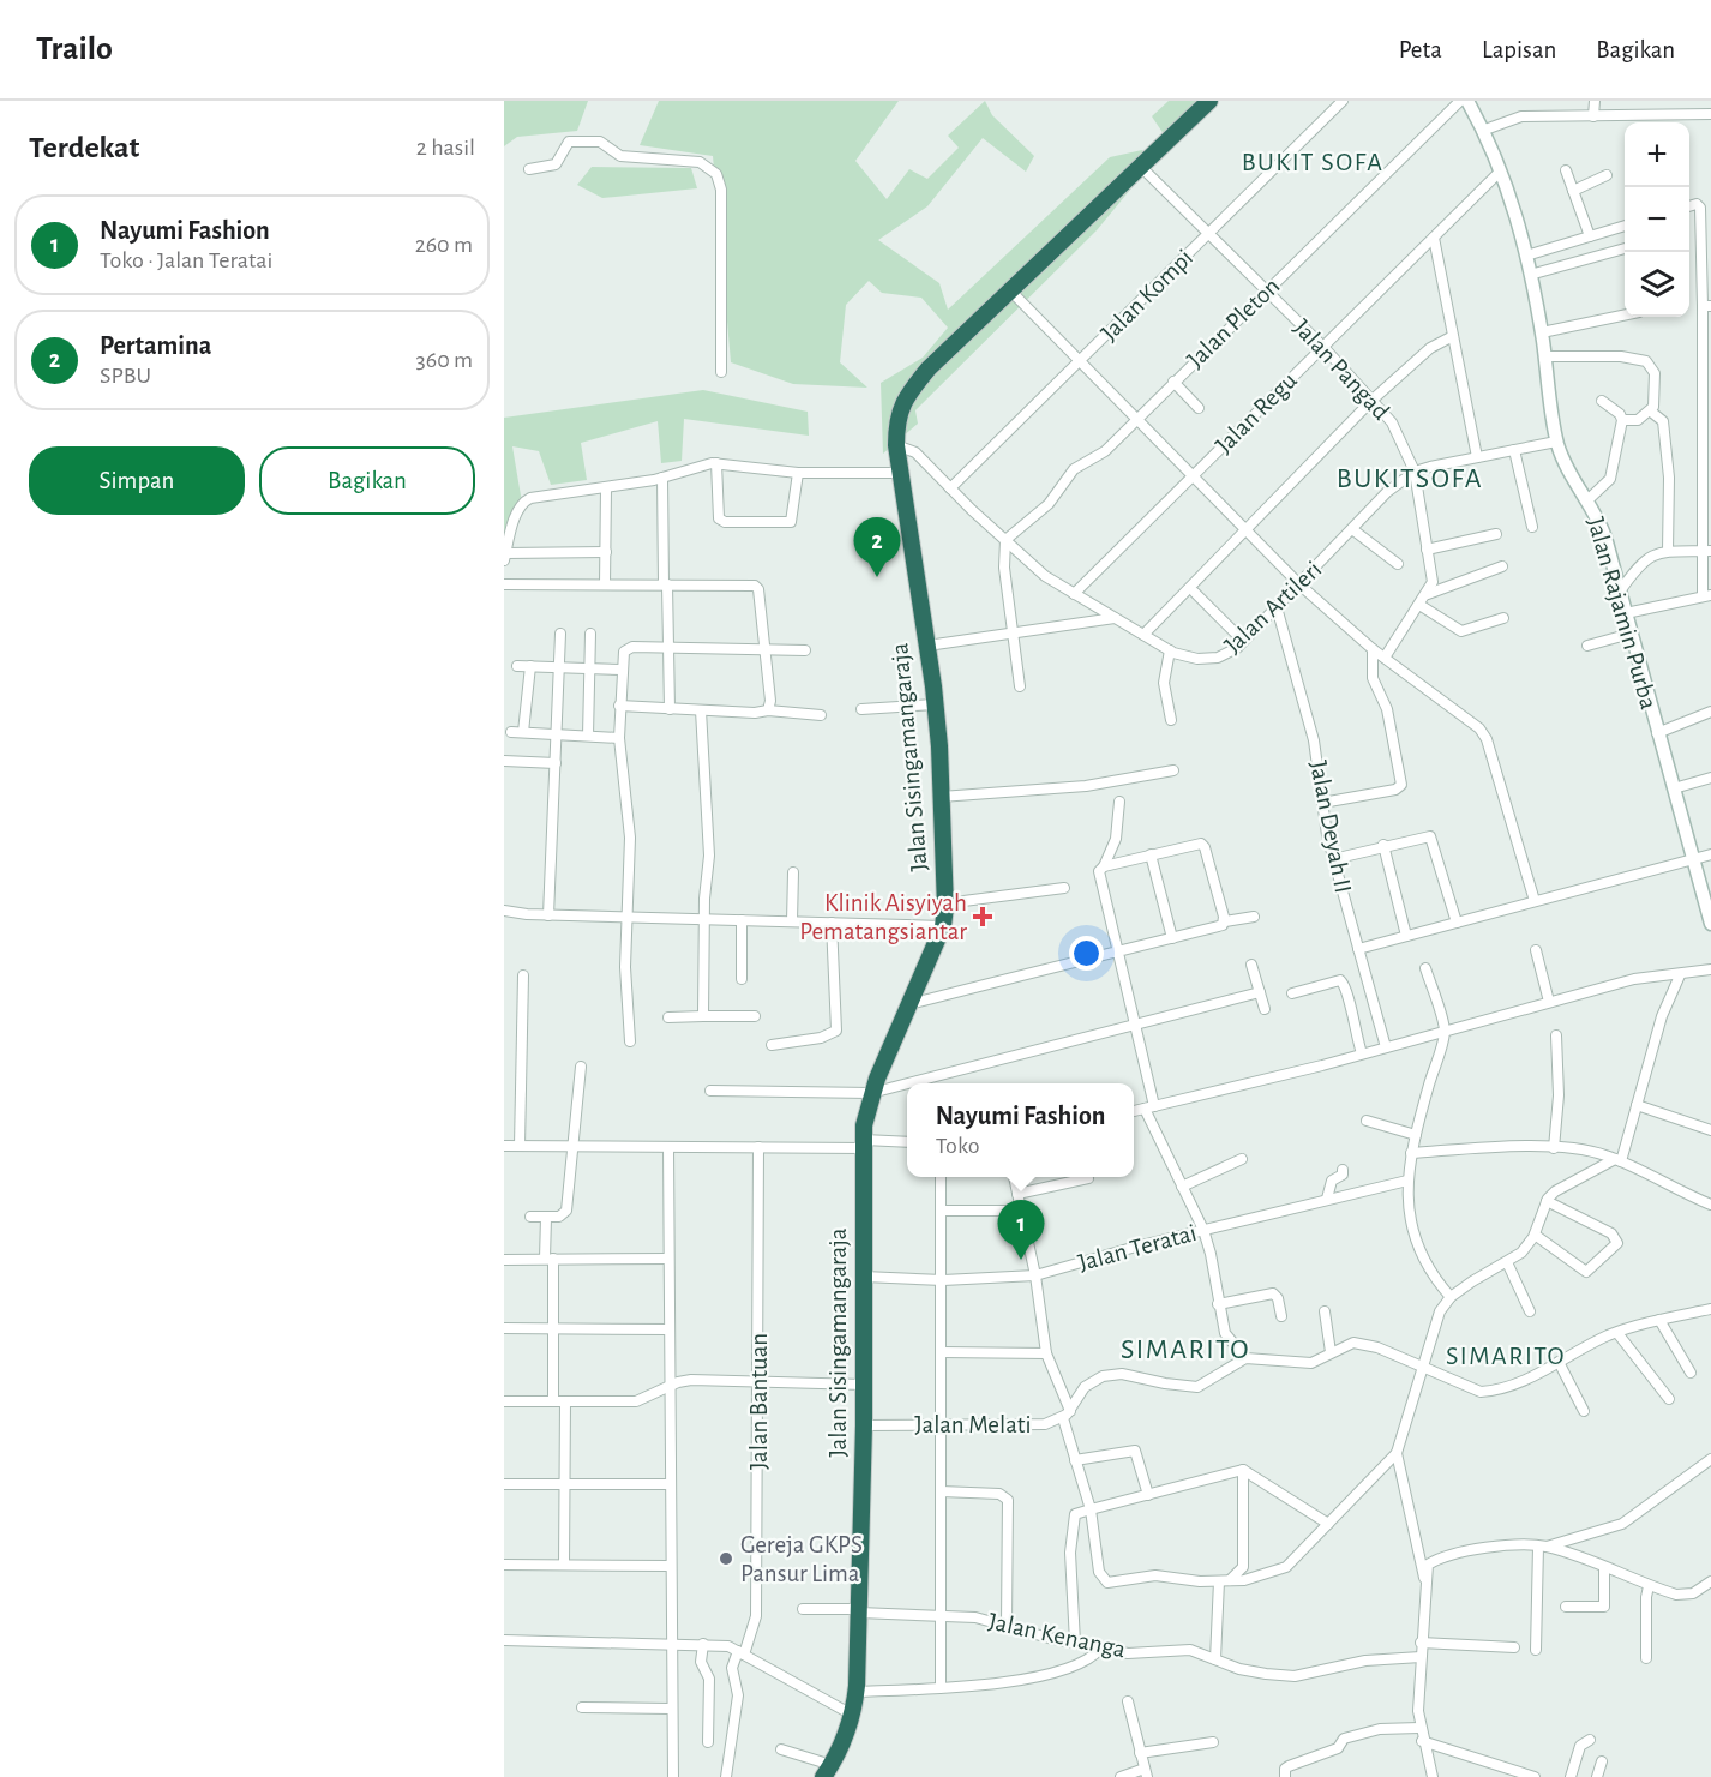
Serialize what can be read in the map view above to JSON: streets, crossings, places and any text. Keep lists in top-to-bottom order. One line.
{"streets":{"highway":["Jalan Sisingamangaraja"],"street":["Jalan Kompi","Jalan Pleton","Jalan Pangad","Jalan Regu","Jalan Artileri","Jalan Rajamin Purba","Jalan Deyah II","Jalan Teratai","Jalan Bantuan","Jalan Melati","Jalan Kenanga"]},"crossings":[["Jalan Kompi","Jalan Pangad"],["Jalan Kompi","Jalan Artileri"],["Jalan Pleton","Jalan Pangad"],["Jalan Pleton","Jalan Artileri"],["Jalan Pangad","Jalan Regu"],["Jalan Pangad","Jalan Artileri"],["Jalan Pangad","Jalan Sisingamangaraja"],["Jalan Regu","Jalan Artileri"],["Jalan Regu","Jalan Rajamin Purba"],["Jalan Artileri","Jalan Rajamin Purba"],["Jalan Artileri","Jalan Sisingamangaraja"],["Jalan Artileri","Jalan Deyah II"],["Jalan Sisingamangaraja","Jalan Teratai"],["Jalan Sisingamangaraja","Jalan Melati"],["Jalan Sisingamangaraja","Jalan Kenanga"]],"districts":["BUKIT SOFA","BUKITSOFA","SIMARITO","SIMARITO"],"places":{"health":["Klinik Aisyiyah Pematangsiantar"],"other":["Gereja GKPS Pansur Lima"]},"page":{"header":"Trailo","nav":["Peta","Lapisan","Bagikan"],"heading":["Terdekat","2 hasil"],"map_buttons":["+","−"],"list":[{"mark":"1","name":"Nayumi Fashion","note":"Toko · Jalan Teratai","value":"260 m"},{"mark":"2","name":"Pertamina","note":"SPBU","value":"360 m"}],"buttons":["Simpan","Bagikan"],"pins":["2","1"],"popup":["Nayumi Fashion","Toko"]}}
